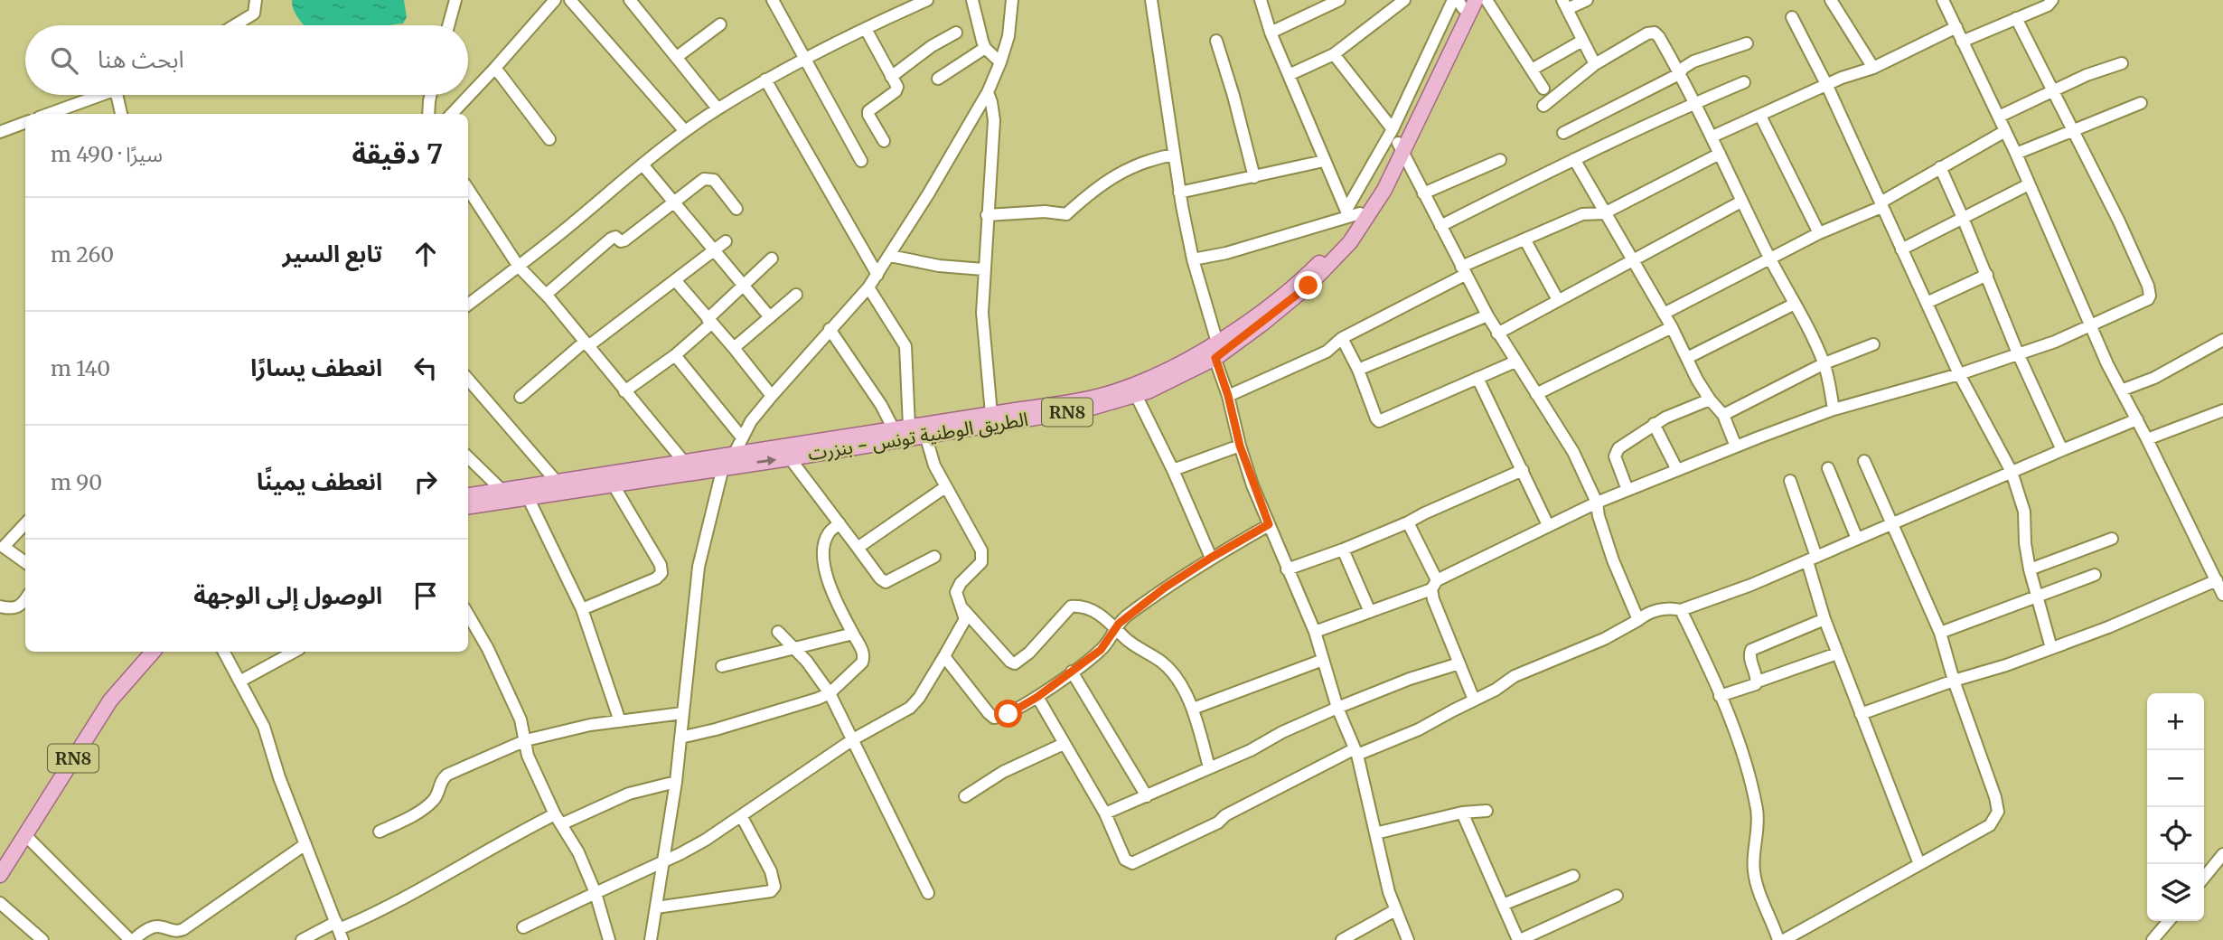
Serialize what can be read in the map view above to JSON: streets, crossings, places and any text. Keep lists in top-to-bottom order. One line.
{"streets":{"main road":["RN8","الطريق الوطنية تونس - بنزرت"]},"page":{"search":"ابحث هنا","heading":["7 دقيقة","سيرًا · 490 m"],"list":[["تابع السير","260 m"],["انعطف يسارًا","140 m"],["انعطف يمينًا","90 m"],"الوصول إلى الوجهة"],"map_buttons":["+","−"]}}
